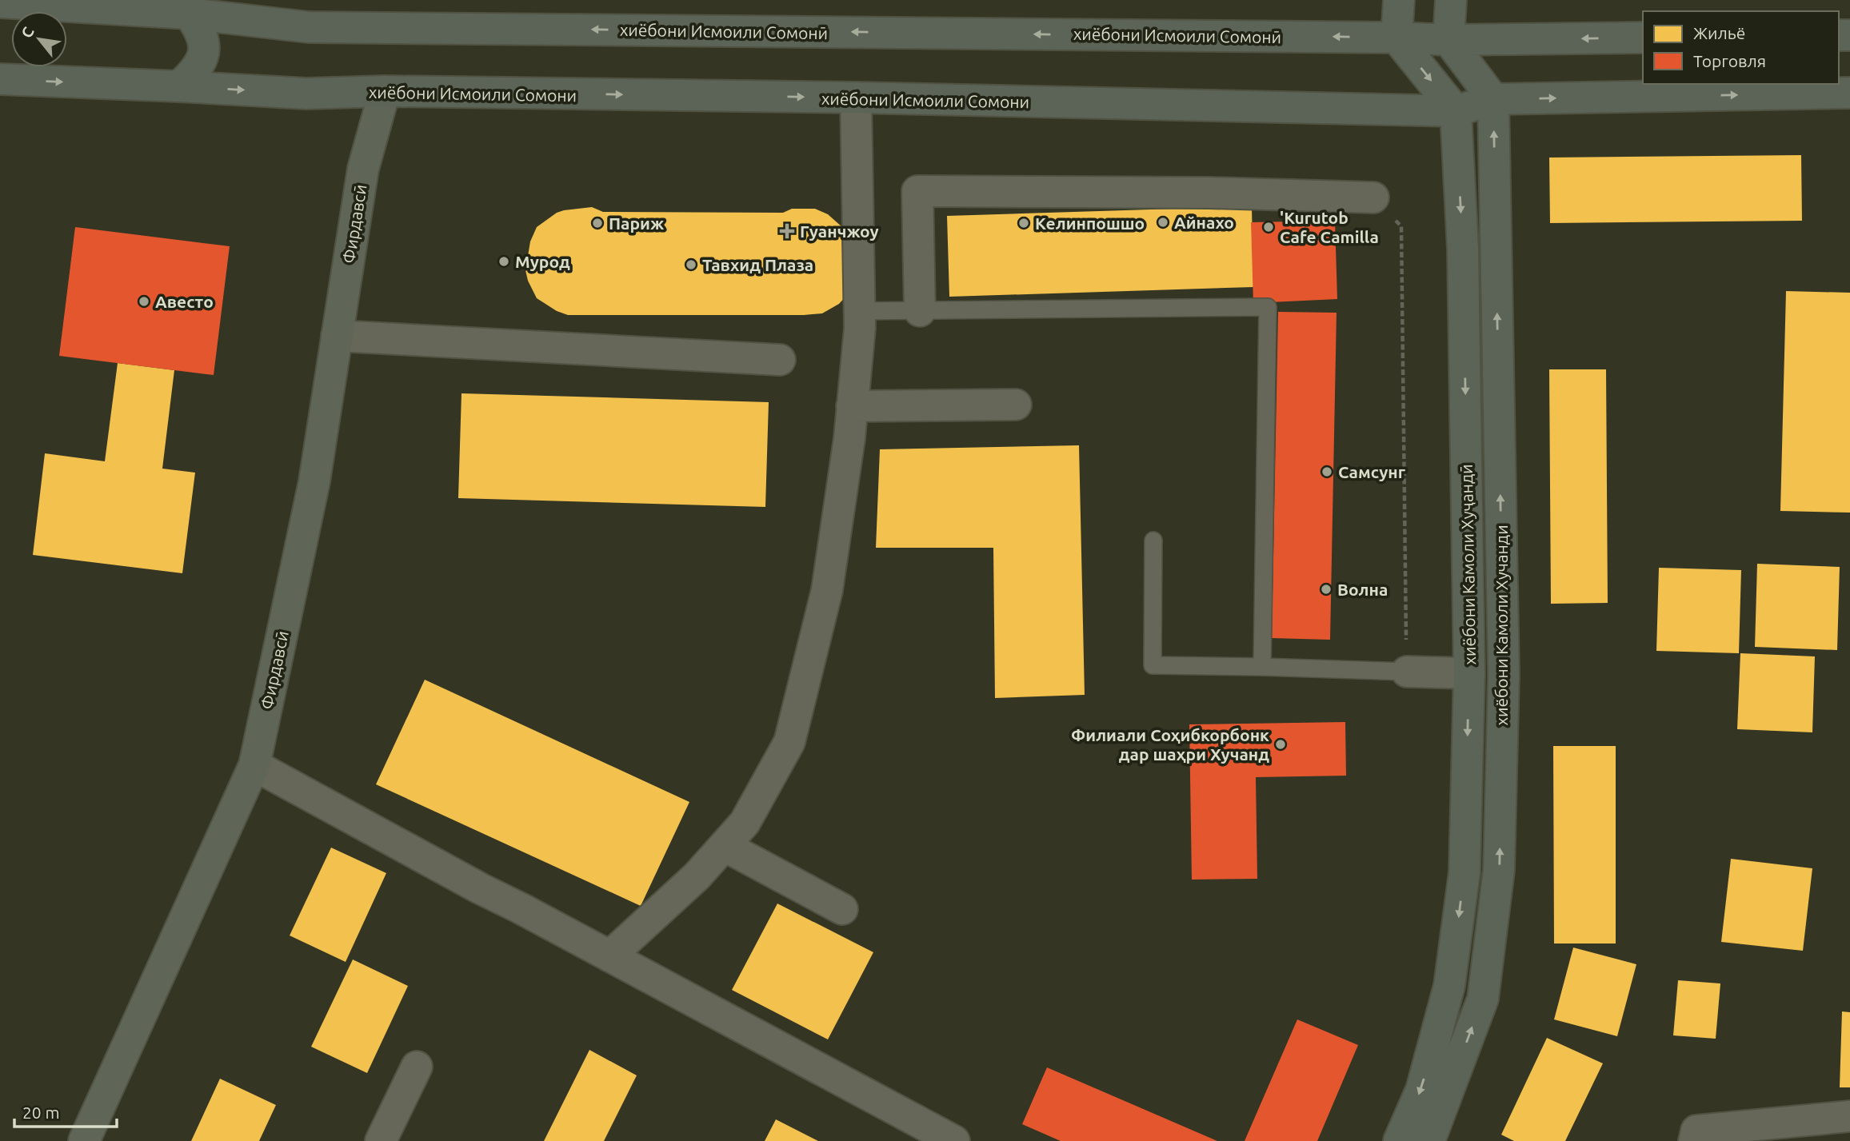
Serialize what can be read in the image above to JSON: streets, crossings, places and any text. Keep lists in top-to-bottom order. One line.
{"streets":{"main road":["хиёбони Исмоили Сомонӣ","хиёбони Исмоили Сомони","хиёбони Камоли Хуҷандӣ","хиёбони Камоли Хучанди"],"street":["Фирдавсӣ"]},"crossings":[["хиёбони Исмоили Сомони","Фирдавсӣ"],["хиёбони Исмоили Сомони","хиёбони Камоли Хуҷандӣ"],["хиёбони Исмоили Сомони","хиёбони Камоли Хучанди"]],"one_way":["хиёбони Исмоили Сомонӣ","хиёбони Исмоили Сомони","хиёбони Камоли Хуҷандӣ","хиёбони Камоли Хучанди"],"places":{"other":["Айнахо","Париж","Келинпошшо","'Kurutob Cafe Camilla","Мурод","Тавхид Плаза","Авесто","Самсунг","Волна","Филиали Соҳибкорбонк дар шаҳри Хучанд"],"health":["Гуанчжоу"]},"legend":["Жильё","Торговля"],"scale_bar":"20 m","north":"top left"}
